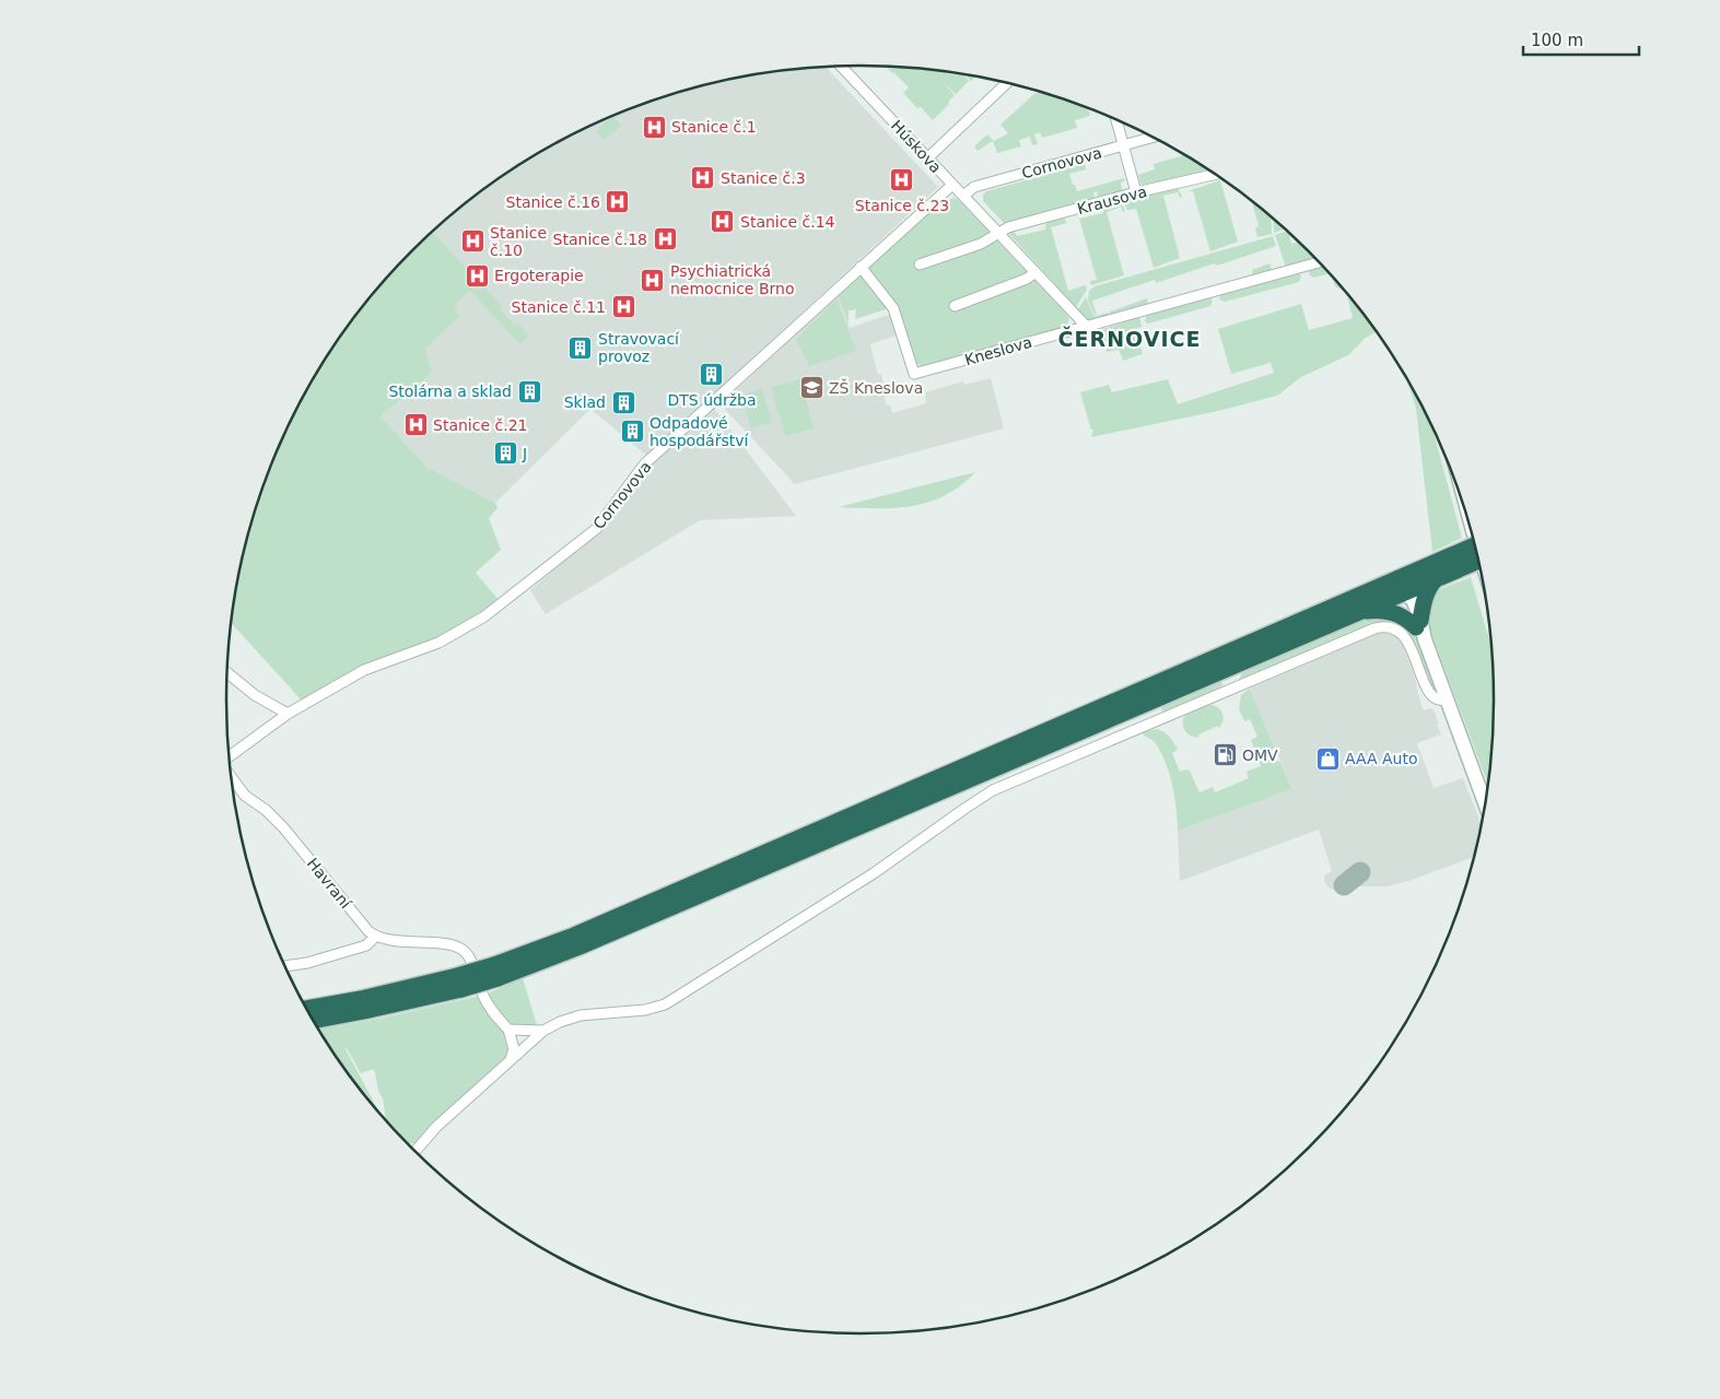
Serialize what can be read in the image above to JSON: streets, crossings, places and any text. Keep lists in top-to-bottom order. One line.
{"streets":{"street":["Húskova","Cornovova","Krausova","Kneslova","Havraní"]},"crossings":[["Húskova","Cornovova"],["Húskova","Krausova"],["Húskova","Kneslova"],["Cornovova","Kneslova"]],"districts":["ČERNOVICE"],"places":{"hospital":["Stanice č.1","Stanice č.3","Stanice č.23","Stanice č.16","Stanice č.14","Stanice č.18","Stanice č.10","Ergoterapie","Psychiatrická nemocnice Brno","Stanice č.11","Stanice č.21"],"building":["Stravovací provoz","DTS údržba","Stolárna a sklad","Sklad","Odpadové hospodářství","J"],"school or university":["ZŠ Kneslova"],"fuel station":["OMV"],"shop":["AAA Auto"]},"scale_bar":"100 m"}
